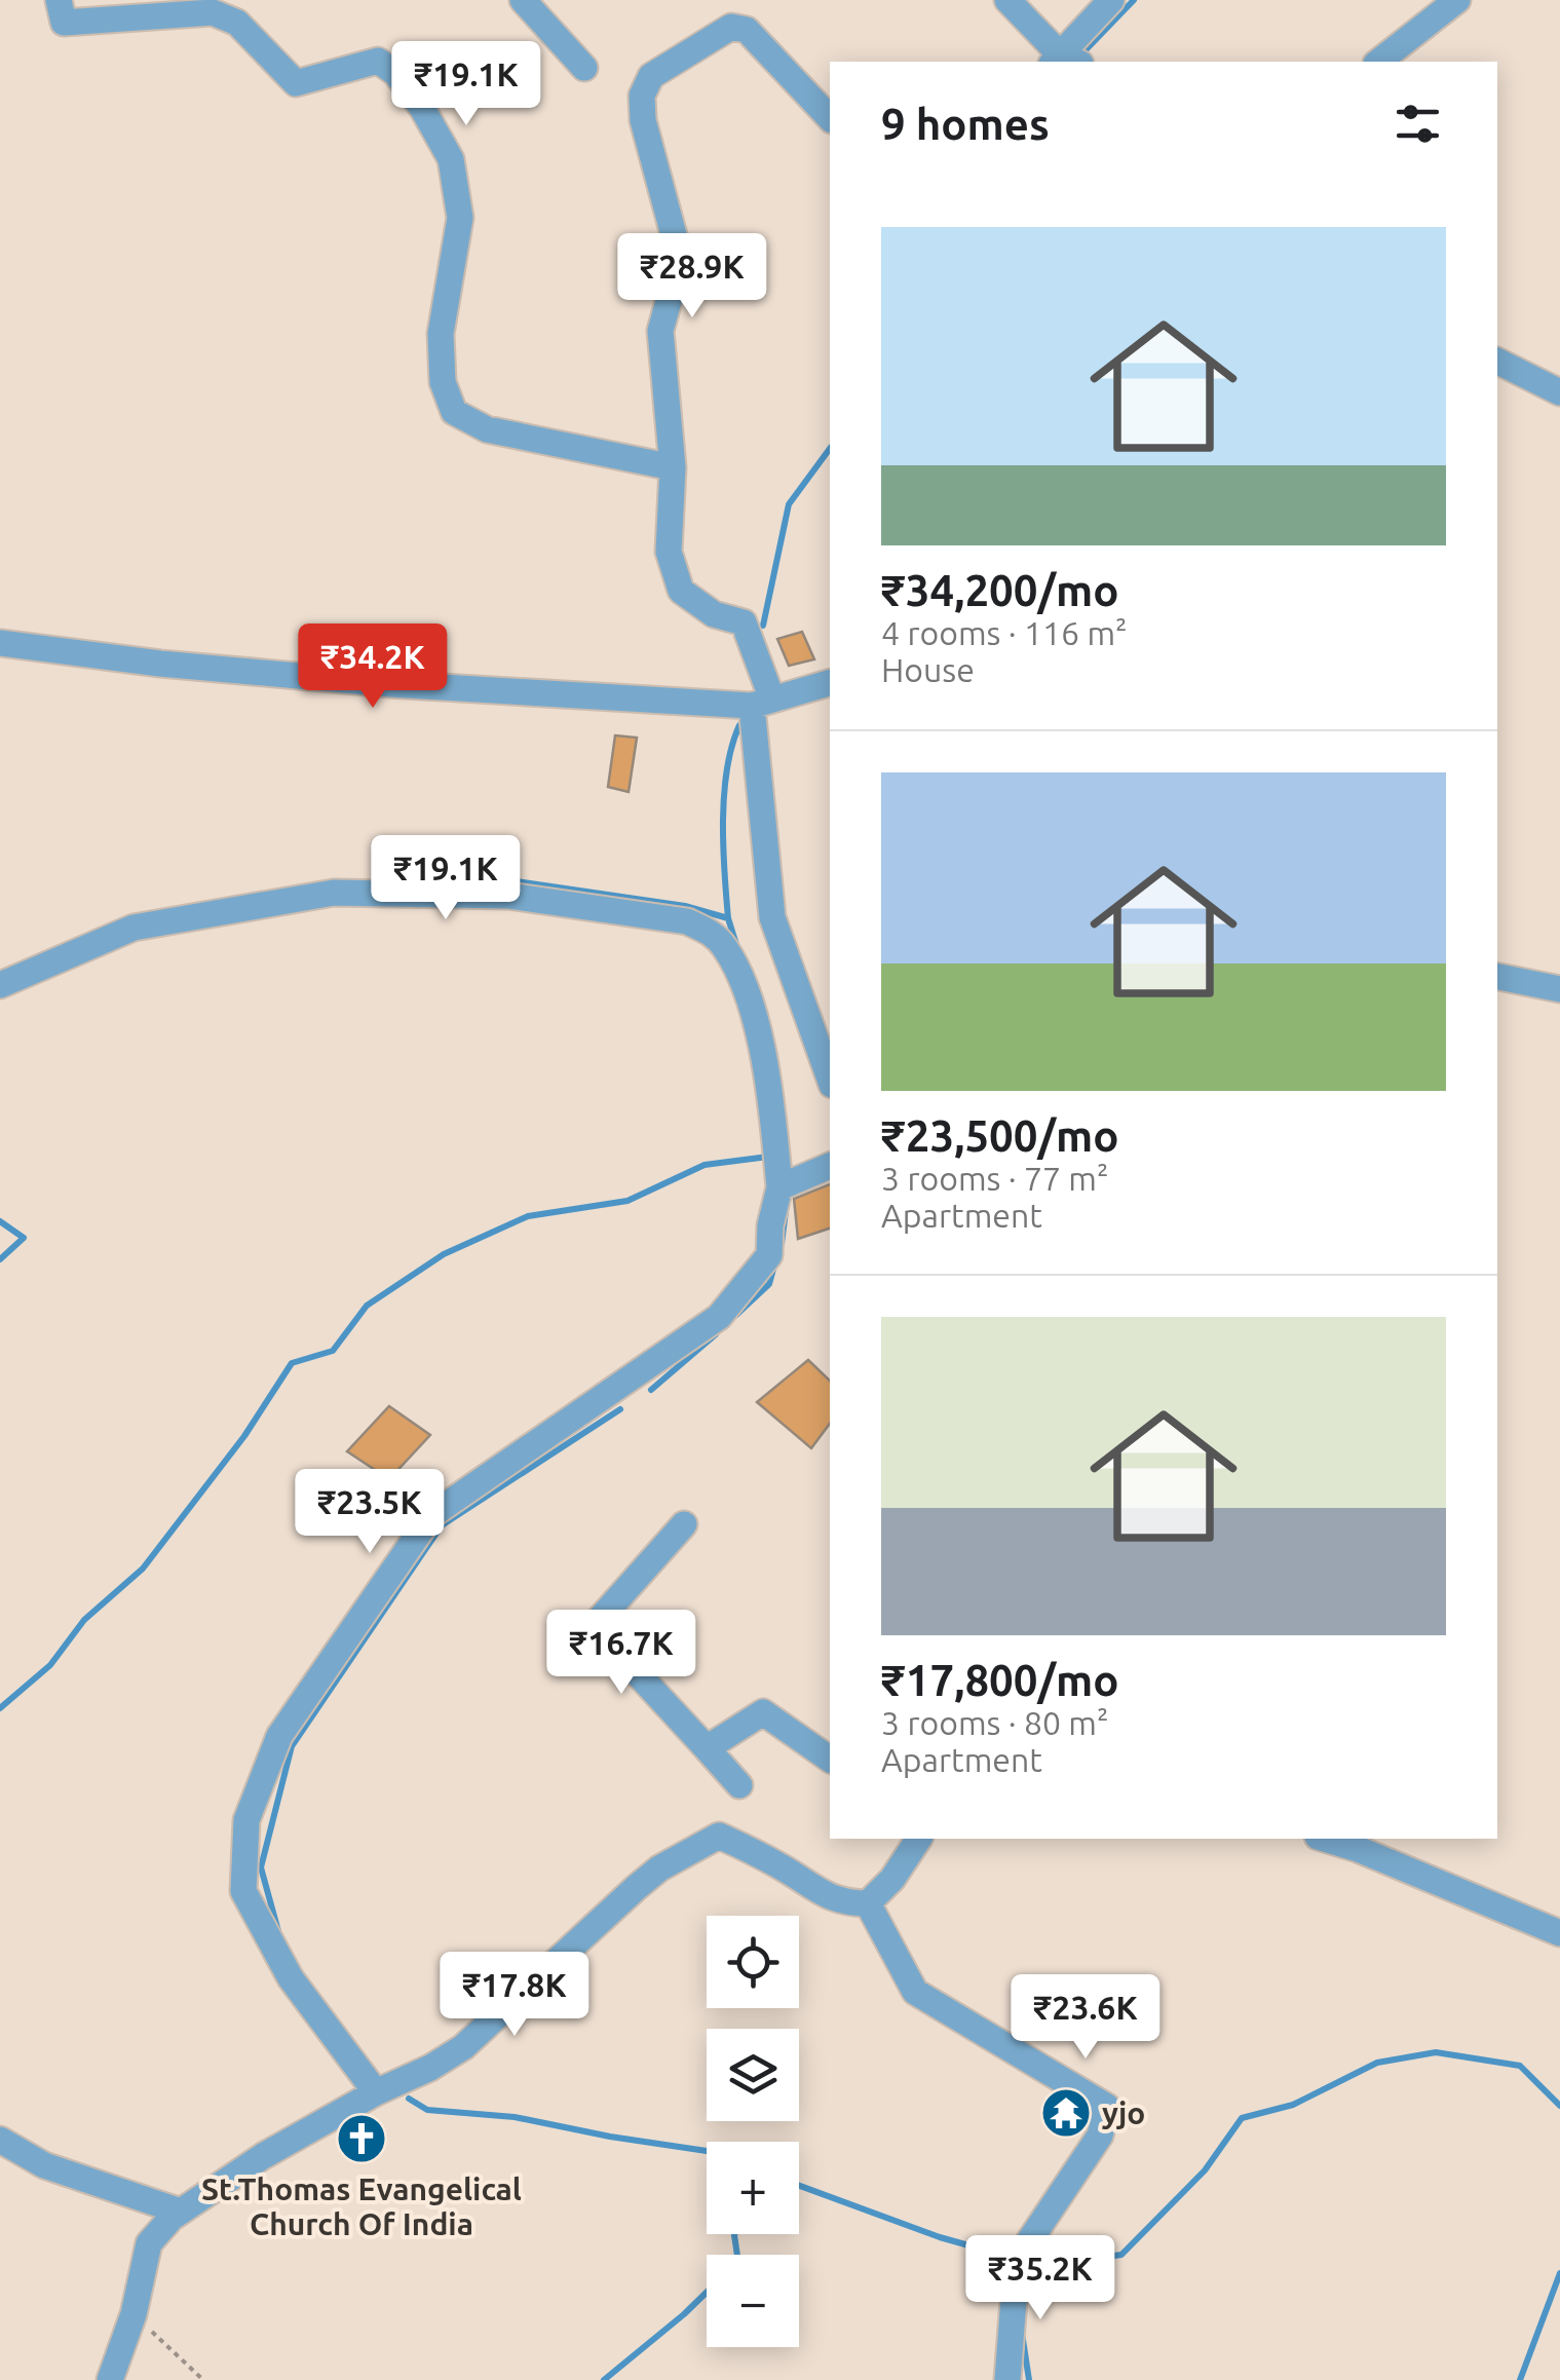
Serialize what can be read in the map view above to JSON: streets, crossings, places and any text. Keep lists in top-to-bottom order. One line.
{"places":{"temple":["yjo"],"church":["St.Thomas Evangelical Church Of India"]},"page":{"price":["₹19.1K","₹28.9K","₹34.2K","₹19.1K","₹23.5K","₹16.7K","₹17.8K","₹23.6K","₹35.2K"],"heading":"9 homes","list":[{"name":"₹34,200/mo","note":"4 rooms · 116 m² · House"},{"name":"₹23,500/mo","note":"3 rooms · 77 m² · Apartment"},{"name":"₹17,800/mo","note":"3 rooms · 80 m² · Apartment"}],"map_buttons":["+","−"]}}
